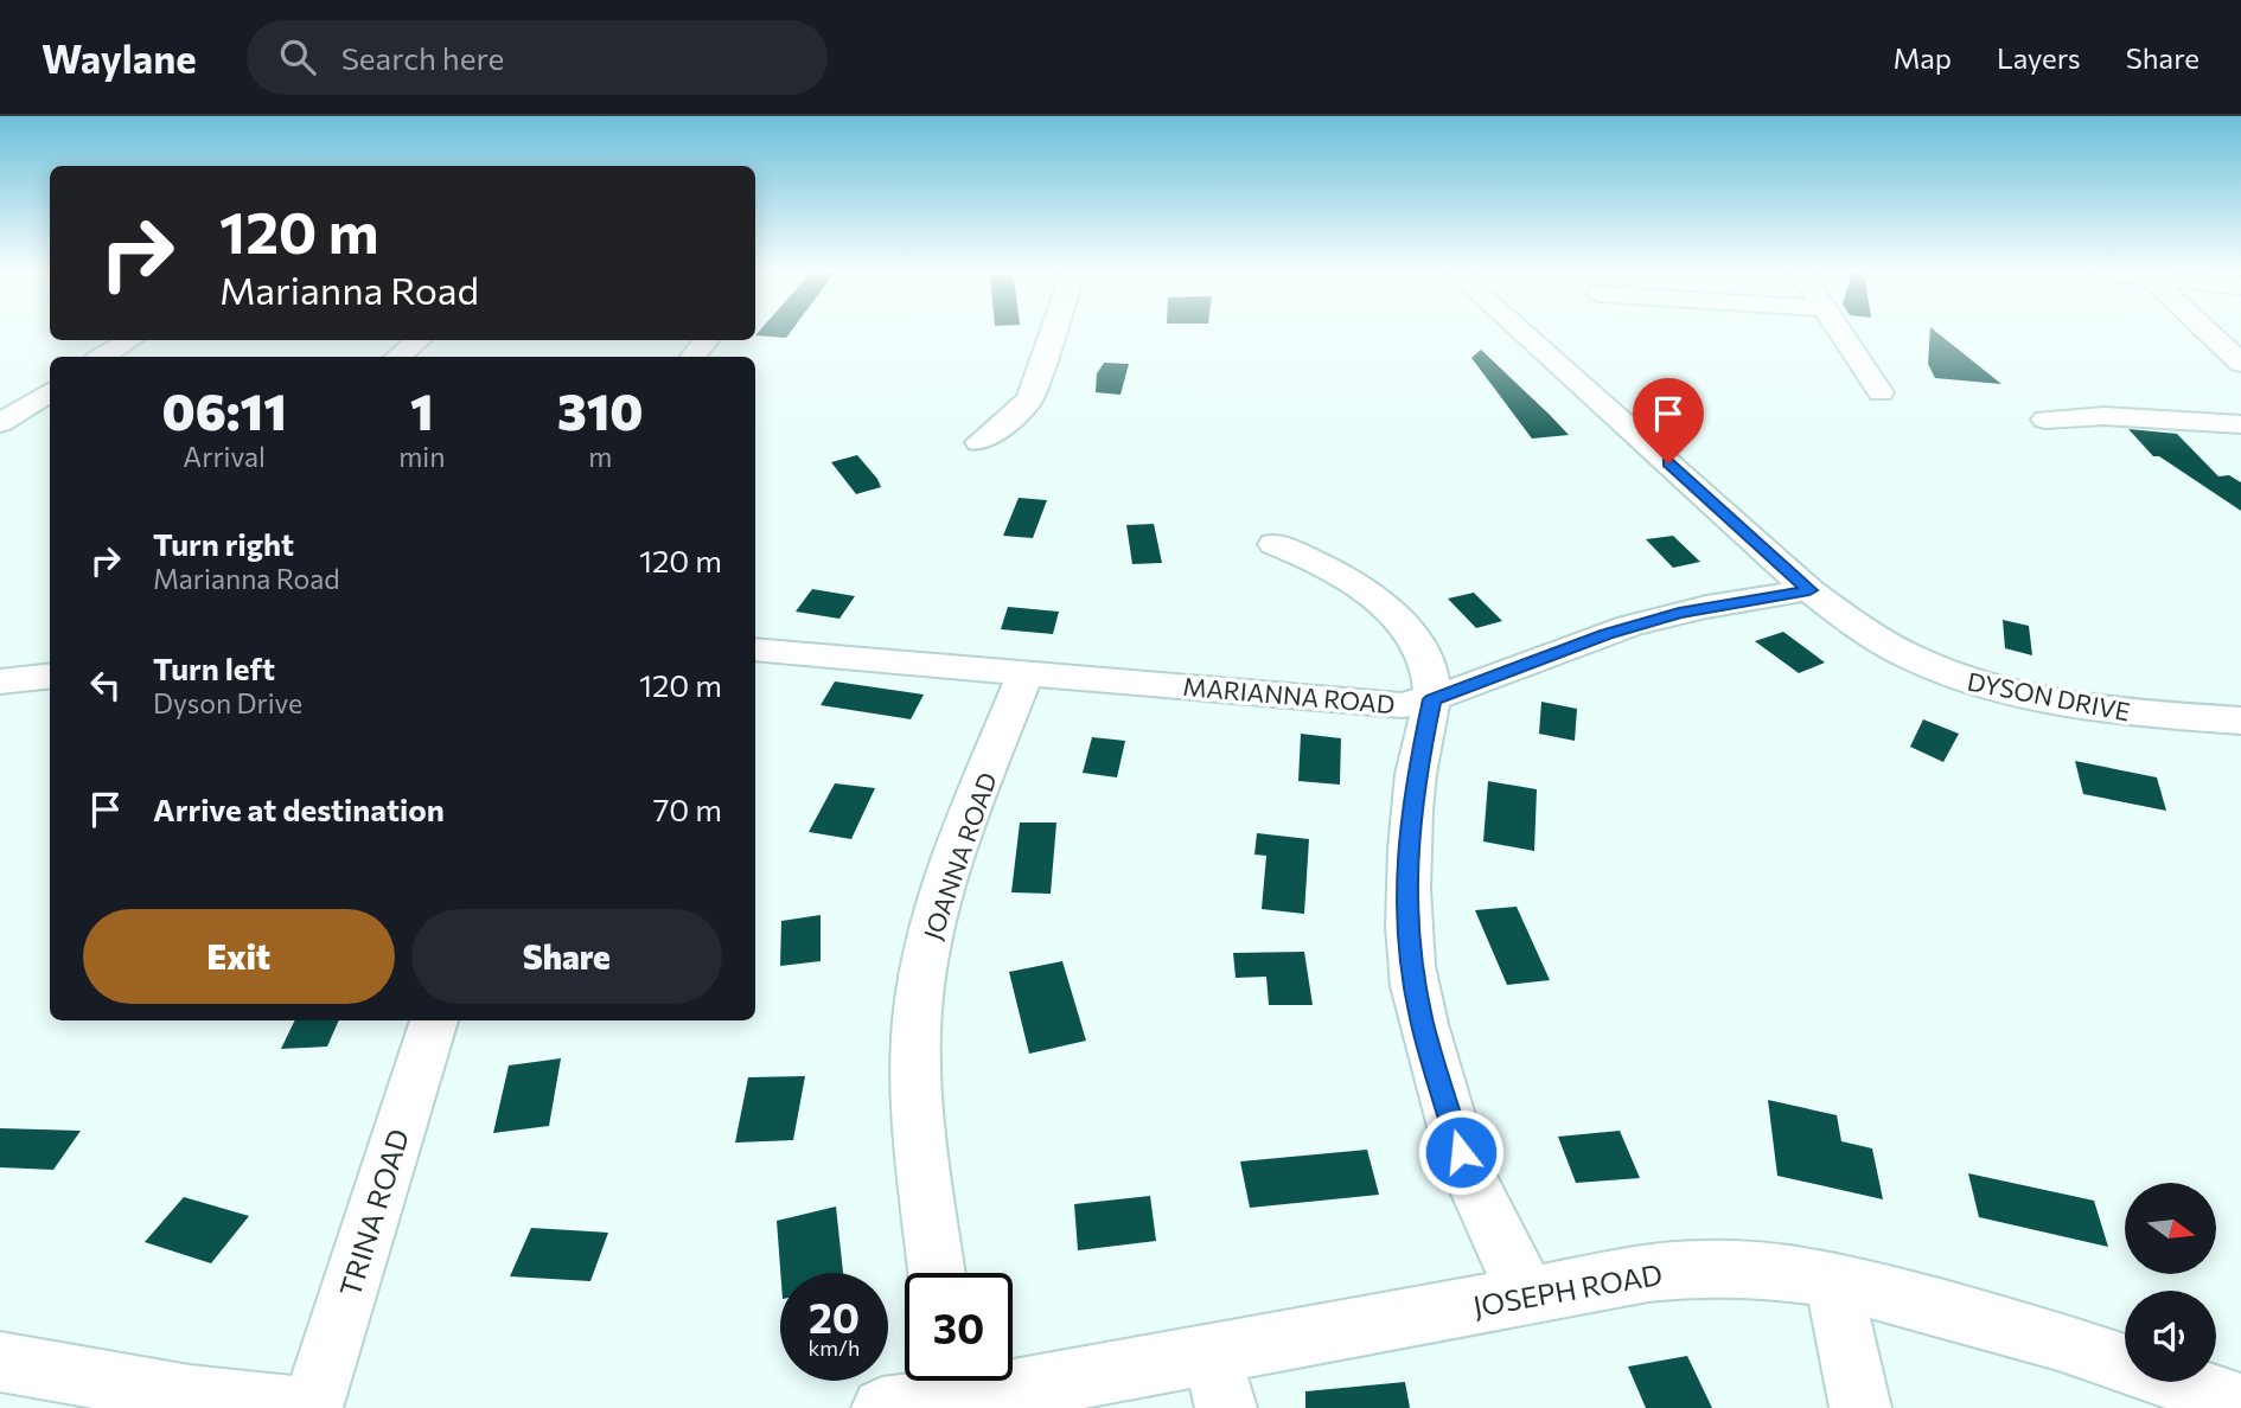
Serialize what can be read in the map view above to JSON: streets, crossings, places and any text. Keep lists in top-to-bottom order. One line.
{"streets":{"street":["MARIANNA ROAD","DYSON DRIVE","JOANNA ROAD","TRINA ROAD","JOSEPH ROAD"]},"crossings":[["MARIANNA ROAD","DYSON DRIVE"],["MARIANNA ROAD","JOANNA ROAD"]],"north":"right","page":{"header":"Waylane","search":"Search here","nav":["Map","Layers","Share"],"turn":["120 m","Marianna Road"],"eta":["06:11","Arrival","1","min","310","m"],"list":[{"name":"Turn right","note":"Marianna Road","value":"120 m"},{"name":"Turn left","note":"Dyson Drive","value":"120 m"},{"name":"Arrive at destination","value":"70 m"}],"buttons":["Exit","Share"],"speed":"20 km/h","limit":"30"}}
